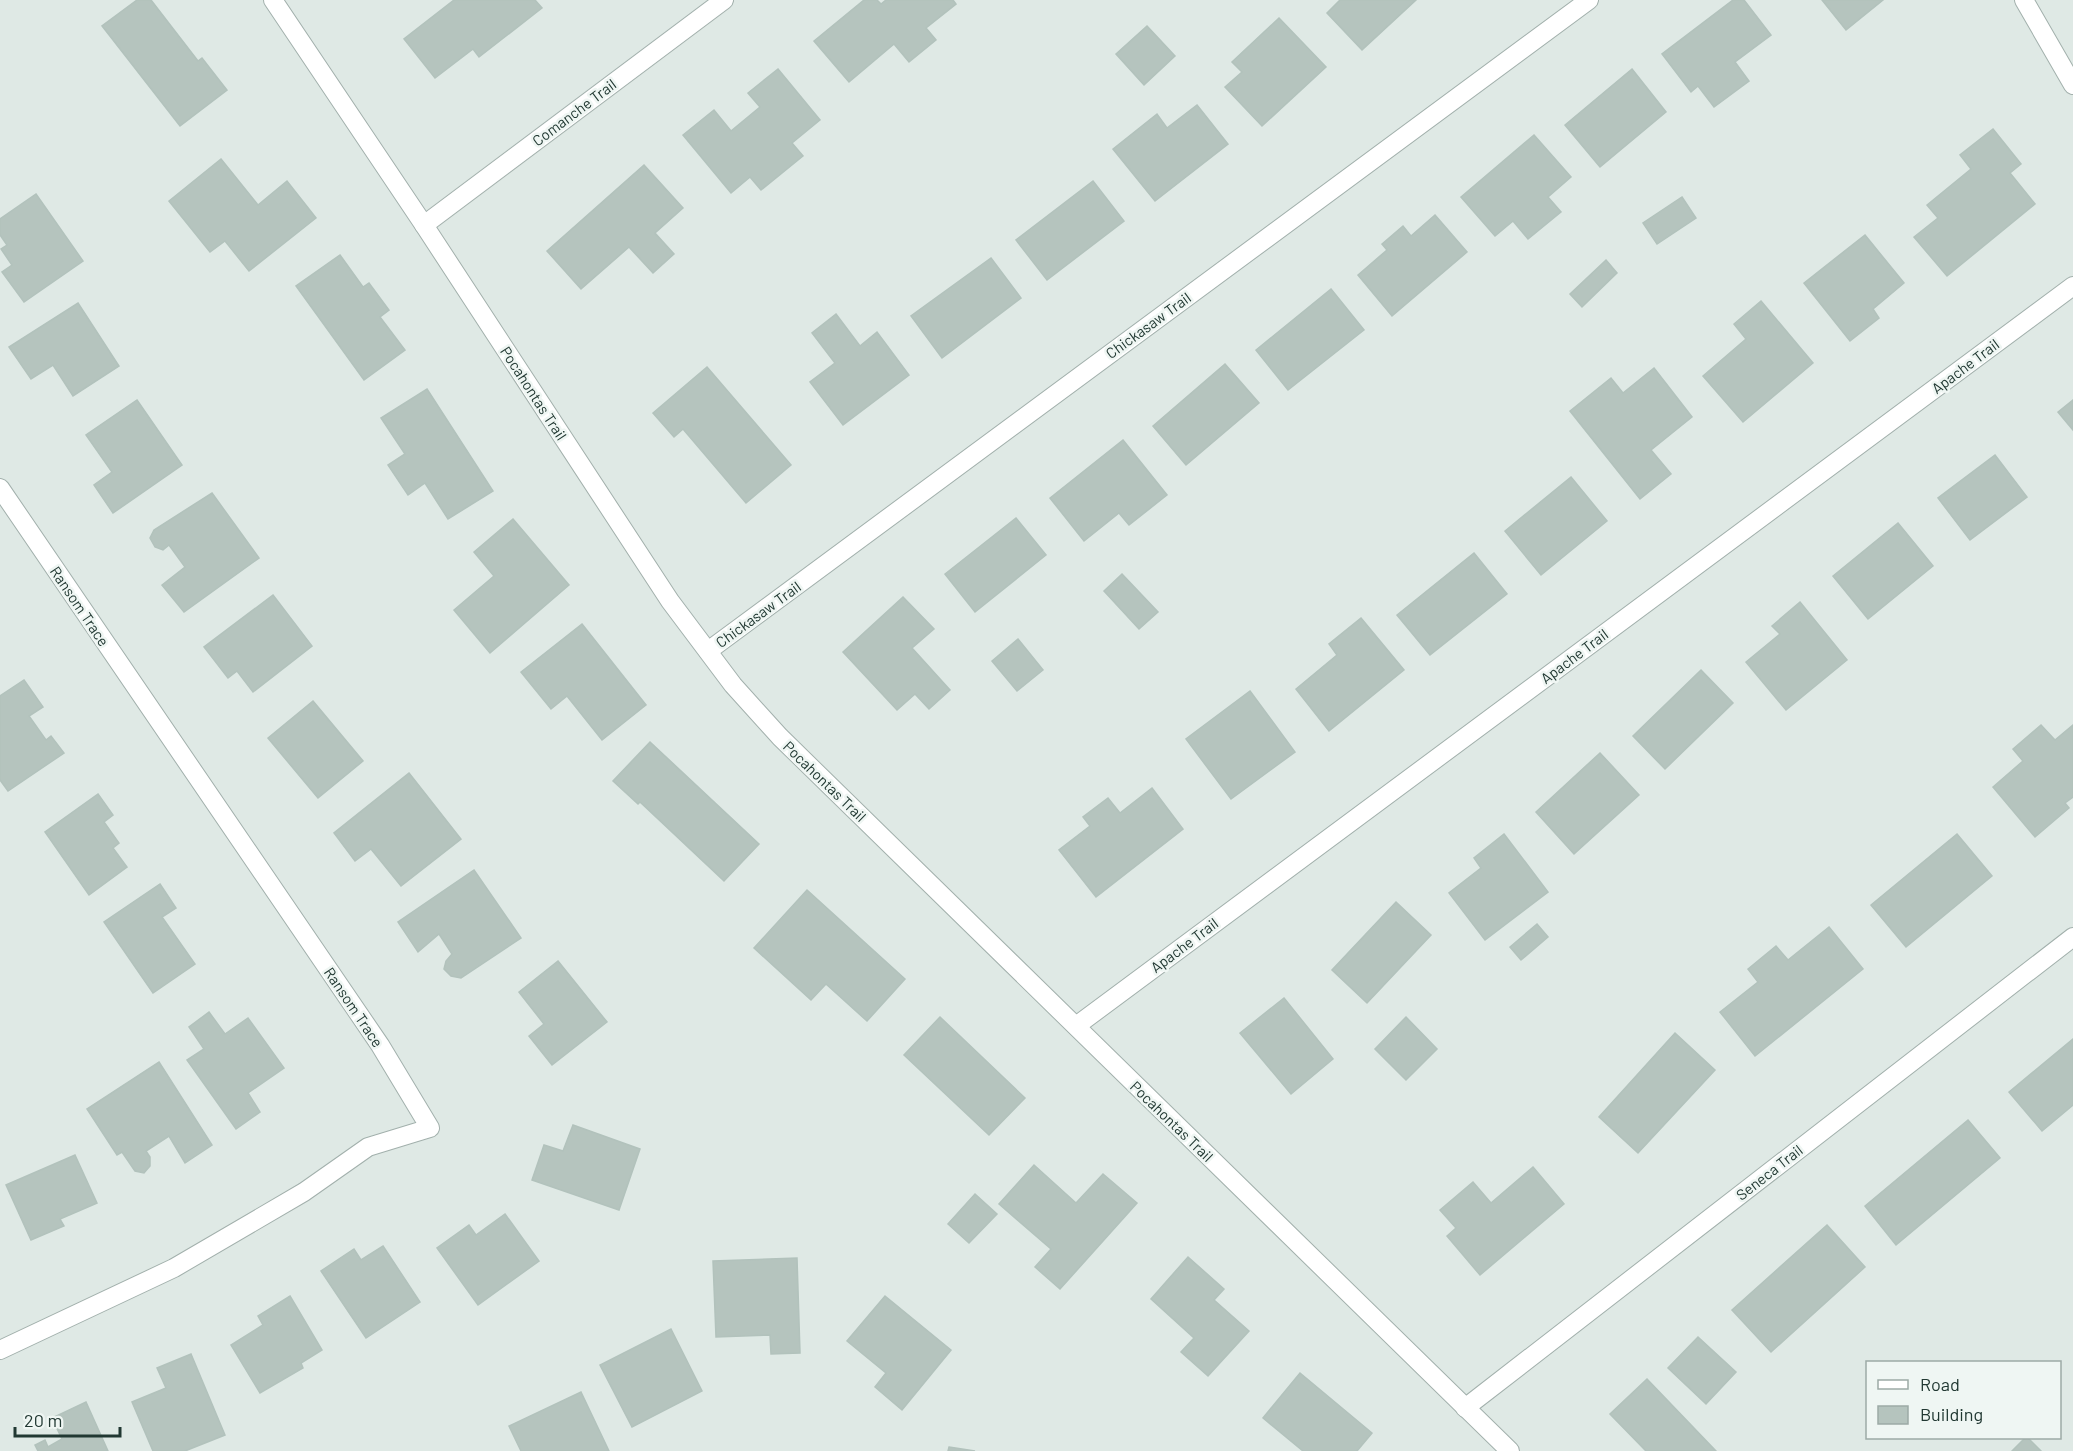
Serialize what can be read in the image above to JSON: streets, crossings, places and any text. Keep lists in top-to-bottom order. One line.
{"streets":{"street":["Comanche Trail","Chickasaw Trail","Apache Trail","Pocahontas Trail","Ransom Trace","Seneca Trail"]},"crossings":[["Comanche Trail","Pocahontas Trail"],["Chickasaw Trail","Pocahontas Trail"],["Apache Trail","Pocahontas Trail"],["Pocahontas Trail","Seneca Trail"]],"legend":["Road","Building"],"scale_bar":"20 m"}
